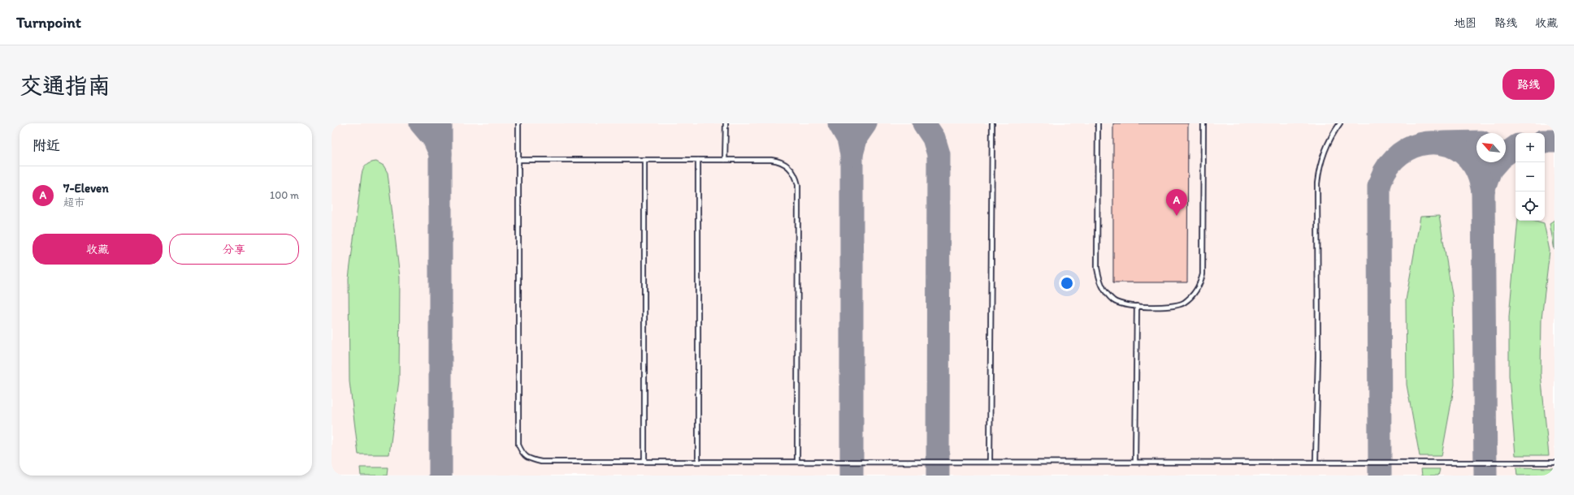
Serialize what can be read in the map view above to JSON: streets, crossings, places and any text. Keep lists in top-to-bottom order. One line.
{"north":"top left","page":{"header":"Turnpoint","nav":["地图","路线","收藏"],"buttons":["路线",["收藏","分享"]],"title":"交通指南","heading":"附近","map_buttons":["+","−"],"list":[{"mark":"A","name":"7-Eleven","note":"超市","value":"100 m"}],"pins":"A"}}
